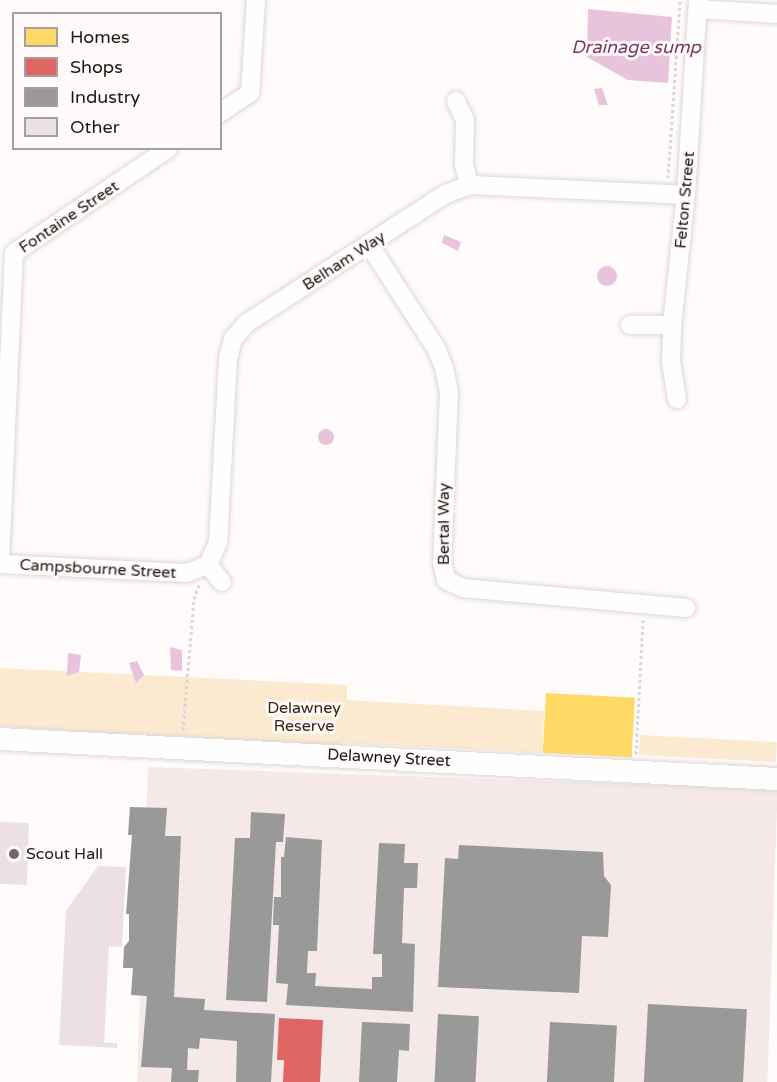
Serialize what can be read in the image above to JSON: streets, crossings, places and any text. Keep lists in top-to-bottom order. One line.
{"streets":{"street":["Felton Street","Fontaine Street","Belham Way","Bertal Way","Campsbourne Street","Delawney Street"]},"crossings":[["Felton Street","Belham Way"],["Fontaine Street","Campsbourne Street"],["Belham Way","Bertal Way"],["Belham Way","Campsbourne Street"]],"water":["Drainage sump"],"parks":["Delawney Reserve"],"places":["Scout Hall"],"legend":["Homes","Shops","Industry","Other"]}
